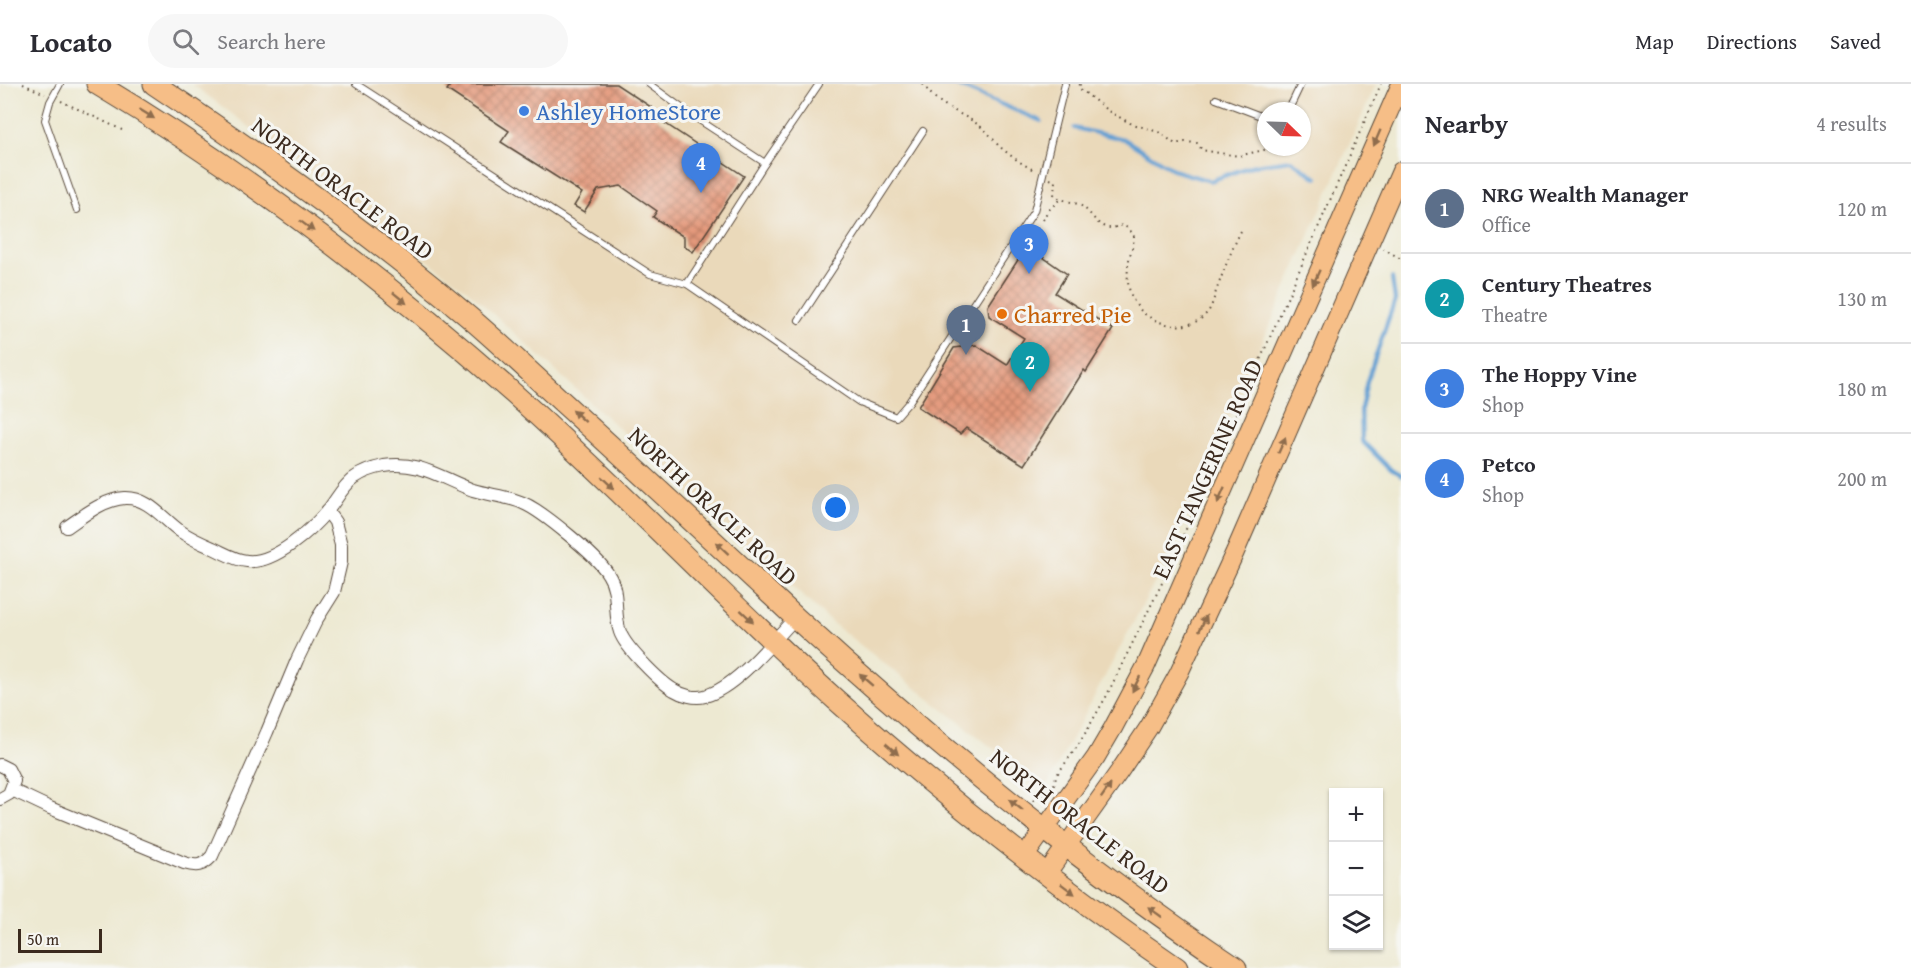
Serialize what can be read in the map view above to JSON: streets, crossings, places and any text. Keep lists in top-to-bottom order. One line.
{"streets":{"highway":["NORTH ORACLE ROAD"],"main road":["EAST TANGERINE ROAD"]},"crossings":[["NORTH ORACLE ROAD","EAST TANGERINE ROAD"]],"places":["Ashley HomeStore","Charred Pie"],"scale_bar":"50 m","north":"bottom right","page":{"header":"Locato","search":"Search here","nav":["Map","Directions","Saved"],"heading":["Nearby","4 results"],"pins":["4","3","1","2"],"list":[{"mark":"1","name":"NRG Wealth Manager","note":"Office","value":"120 m"},{"mark":"2","name":"Century Theatres","note":"Theatre","value":"130 m"},{"mark":"3","name":"The Hoppy Vine","note":"Shop","value":"180 m"},{"mark":"4","name":"Petco","note":"Shop","value":"200 m"}],"map_buttons":["+","−"],"scale":"50 m"}}
